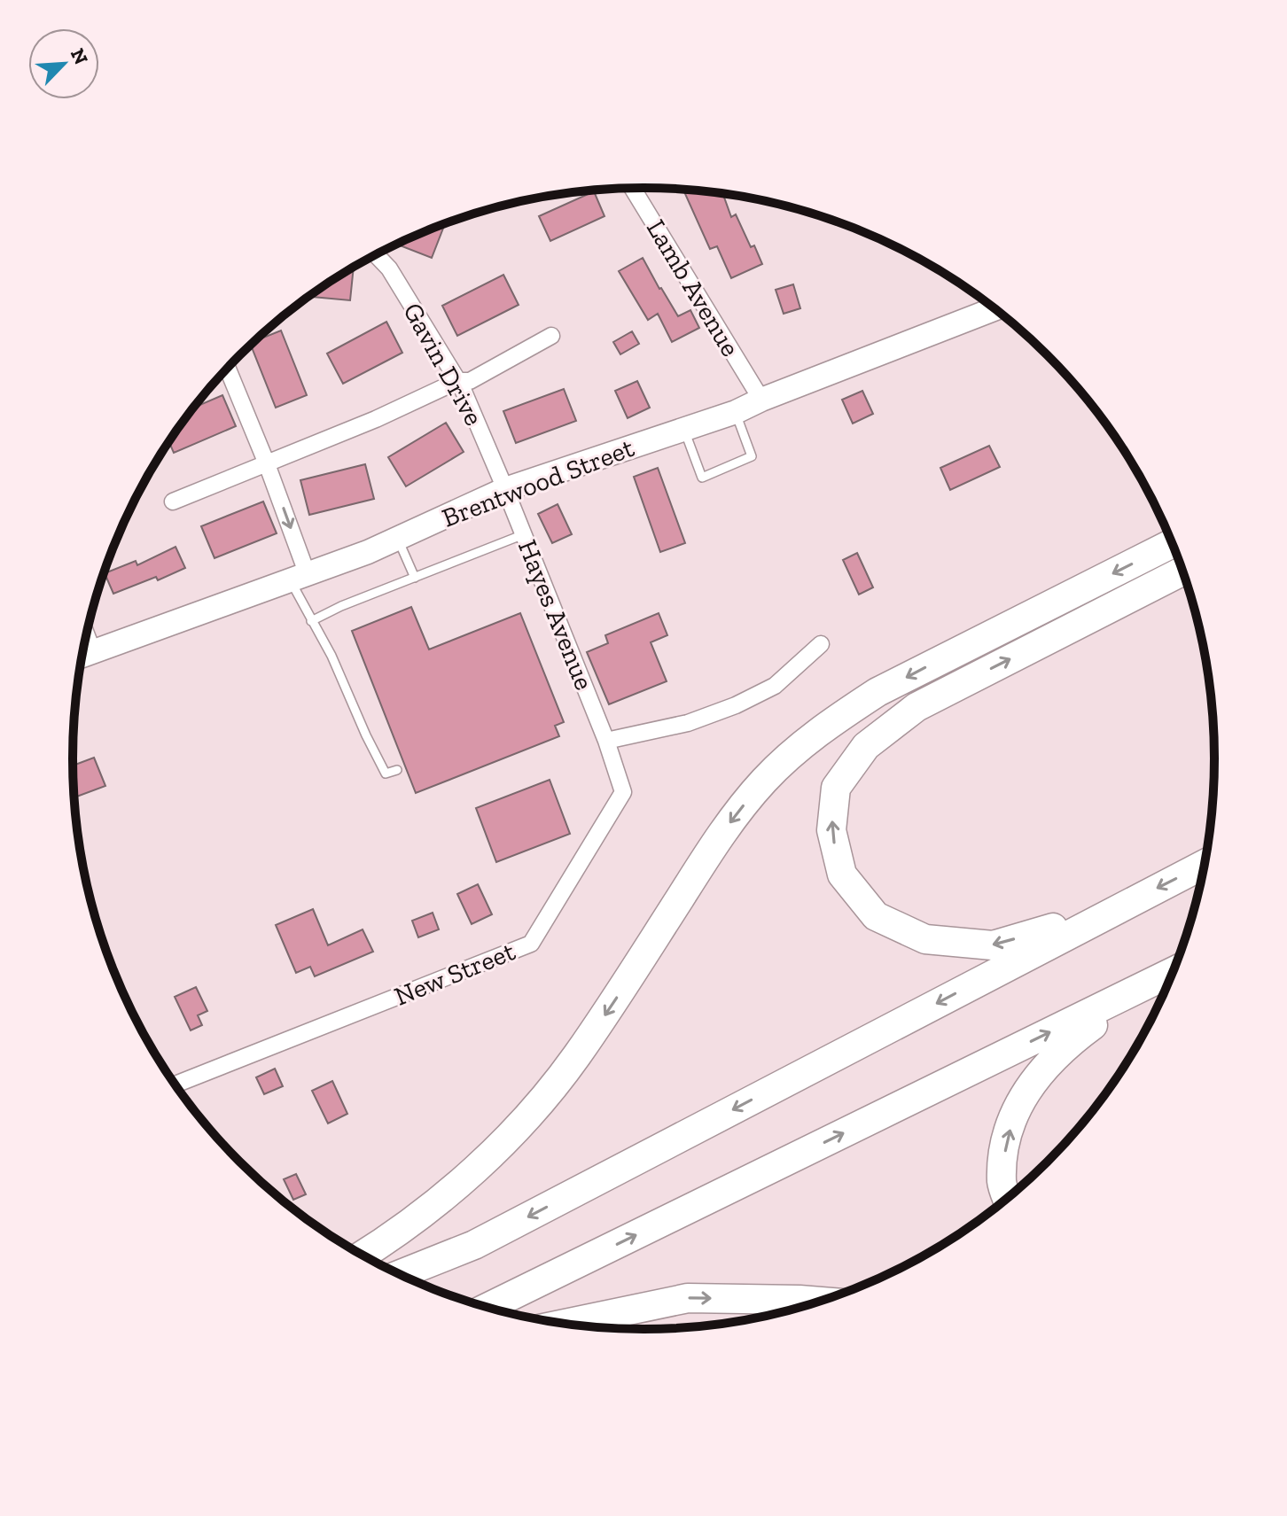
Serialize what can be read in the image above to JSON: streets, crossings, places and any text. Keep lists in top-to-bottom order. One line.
{"streets":{"main road":["Brentwood Street"],"street":["Lamb Avenue","Gavin Drive","Hayes Avenue","New Street"]},"crossings":[["Lamb Avenue","Brentwood Street"],["Gavin Drive","Brentwood Street"],["Gavin Drive","Hayes Avenue"],["Brentwood Street","Hayes Avenue"],["Hayes Avenue","New Street"]],"north":"top right"}
